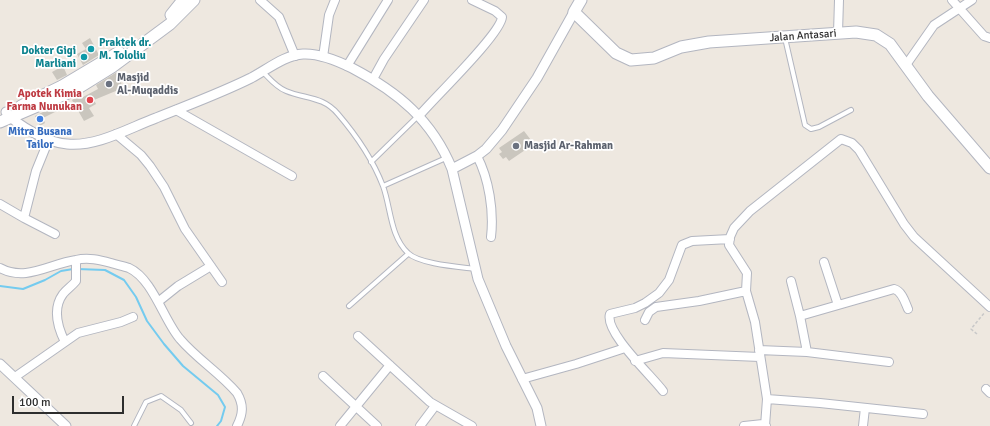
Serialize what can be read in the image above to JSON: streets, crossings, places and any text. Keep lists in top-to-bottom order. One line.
{"streets":{"main road":["Jalan Antasari"]},"places":["Praktek dr. M. Tololiu","Dokter Gigi Marliani","Masjid Al-Muqaddis","Apotek Kimia Farma Nunukan","Mitra Busana Tailor","Masjid Ar-Rahman"],"scale_bar":"100 m"}
